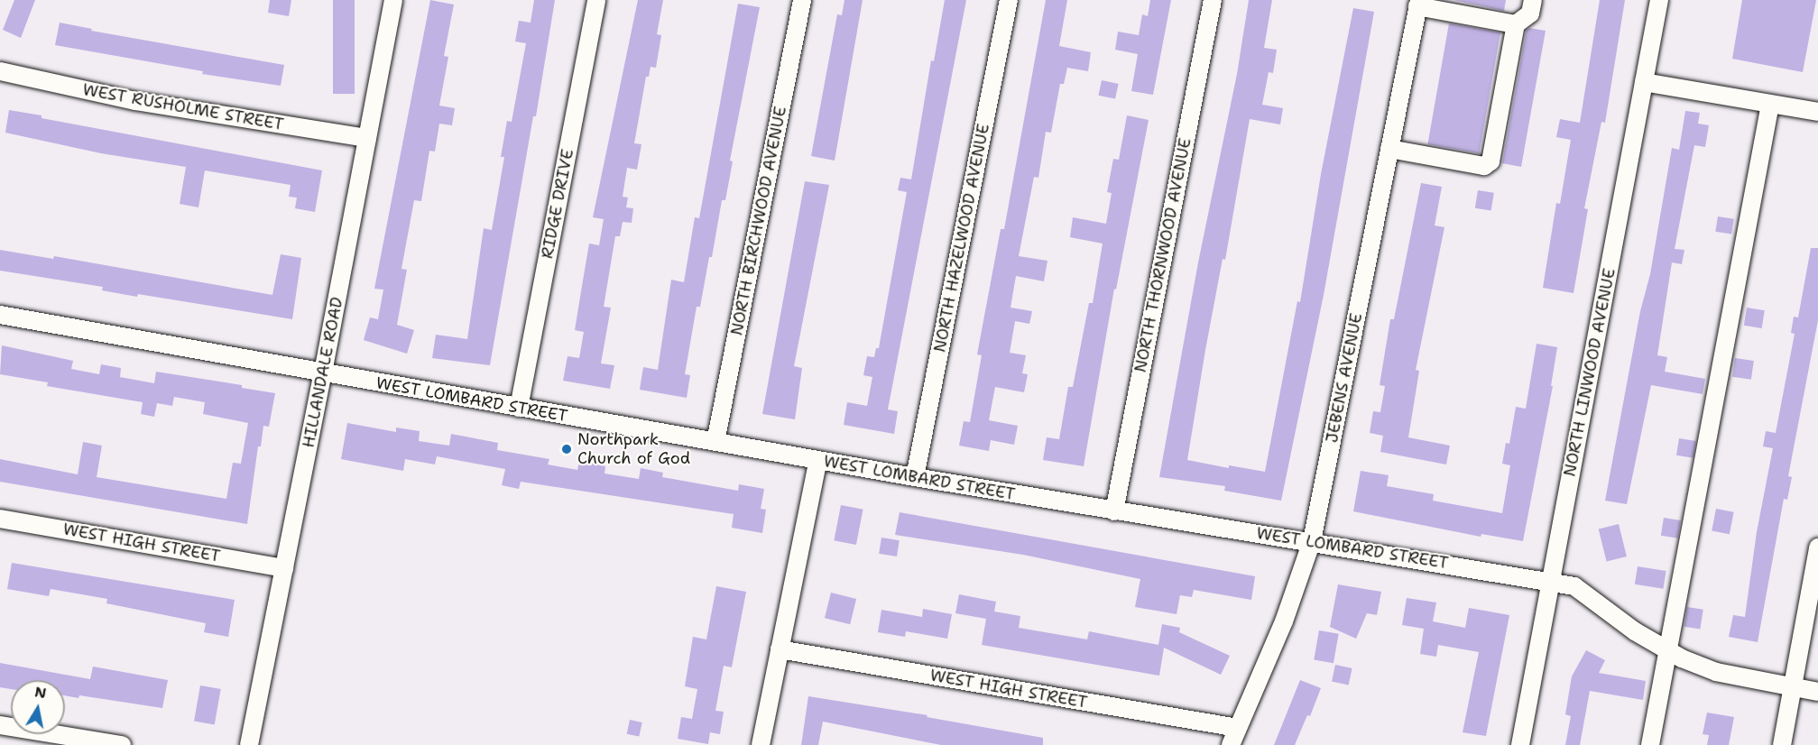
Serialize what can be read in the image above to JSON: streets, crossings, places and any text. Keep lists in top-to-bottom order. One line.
{"streets":{"street":["WEST RUSHOLME STREET","RIDGE DRIVE","NORTH BIRCHWOOD AVENUE","NORTH HAZELWOOD AVENUE","NORTH THORNWOOD AVENUE","HILLANDALE ROAD","NORTH LINWOOD AVENUE","JEBENS AVENUE","WEST LOMBARD STREET","WEST HIGH STREET"]},"crossings":[["WEST RUSHOLME STREET","HILLANDALE ROAD"],["RIDGE DRIVE","WEST LOMBARD STREET"],["NORTH BIRCHWOOD AVENUE","WEST LOMBARD STREET"],["NORTH HAZELWOOD AVENUE","WEST LOMBARD STREET"],["NORTH THORNWOOD AVENUE","WEST LOMBARD STREET"],["HILLANDALE ROAD","WEST LOMBARD STREET"],["HILLANDALE ROAD","WEST HIGH STREET"],["NORTH LINWOOD AVENUE","WEST LOMBARD STREET"],["JEBENS AVENUE","WEST LOMBARD STREET"],["JEBENS AVENUE","WEST HIGH STREET"]],"places":["Northpark Church of God"],"north":"top"}
